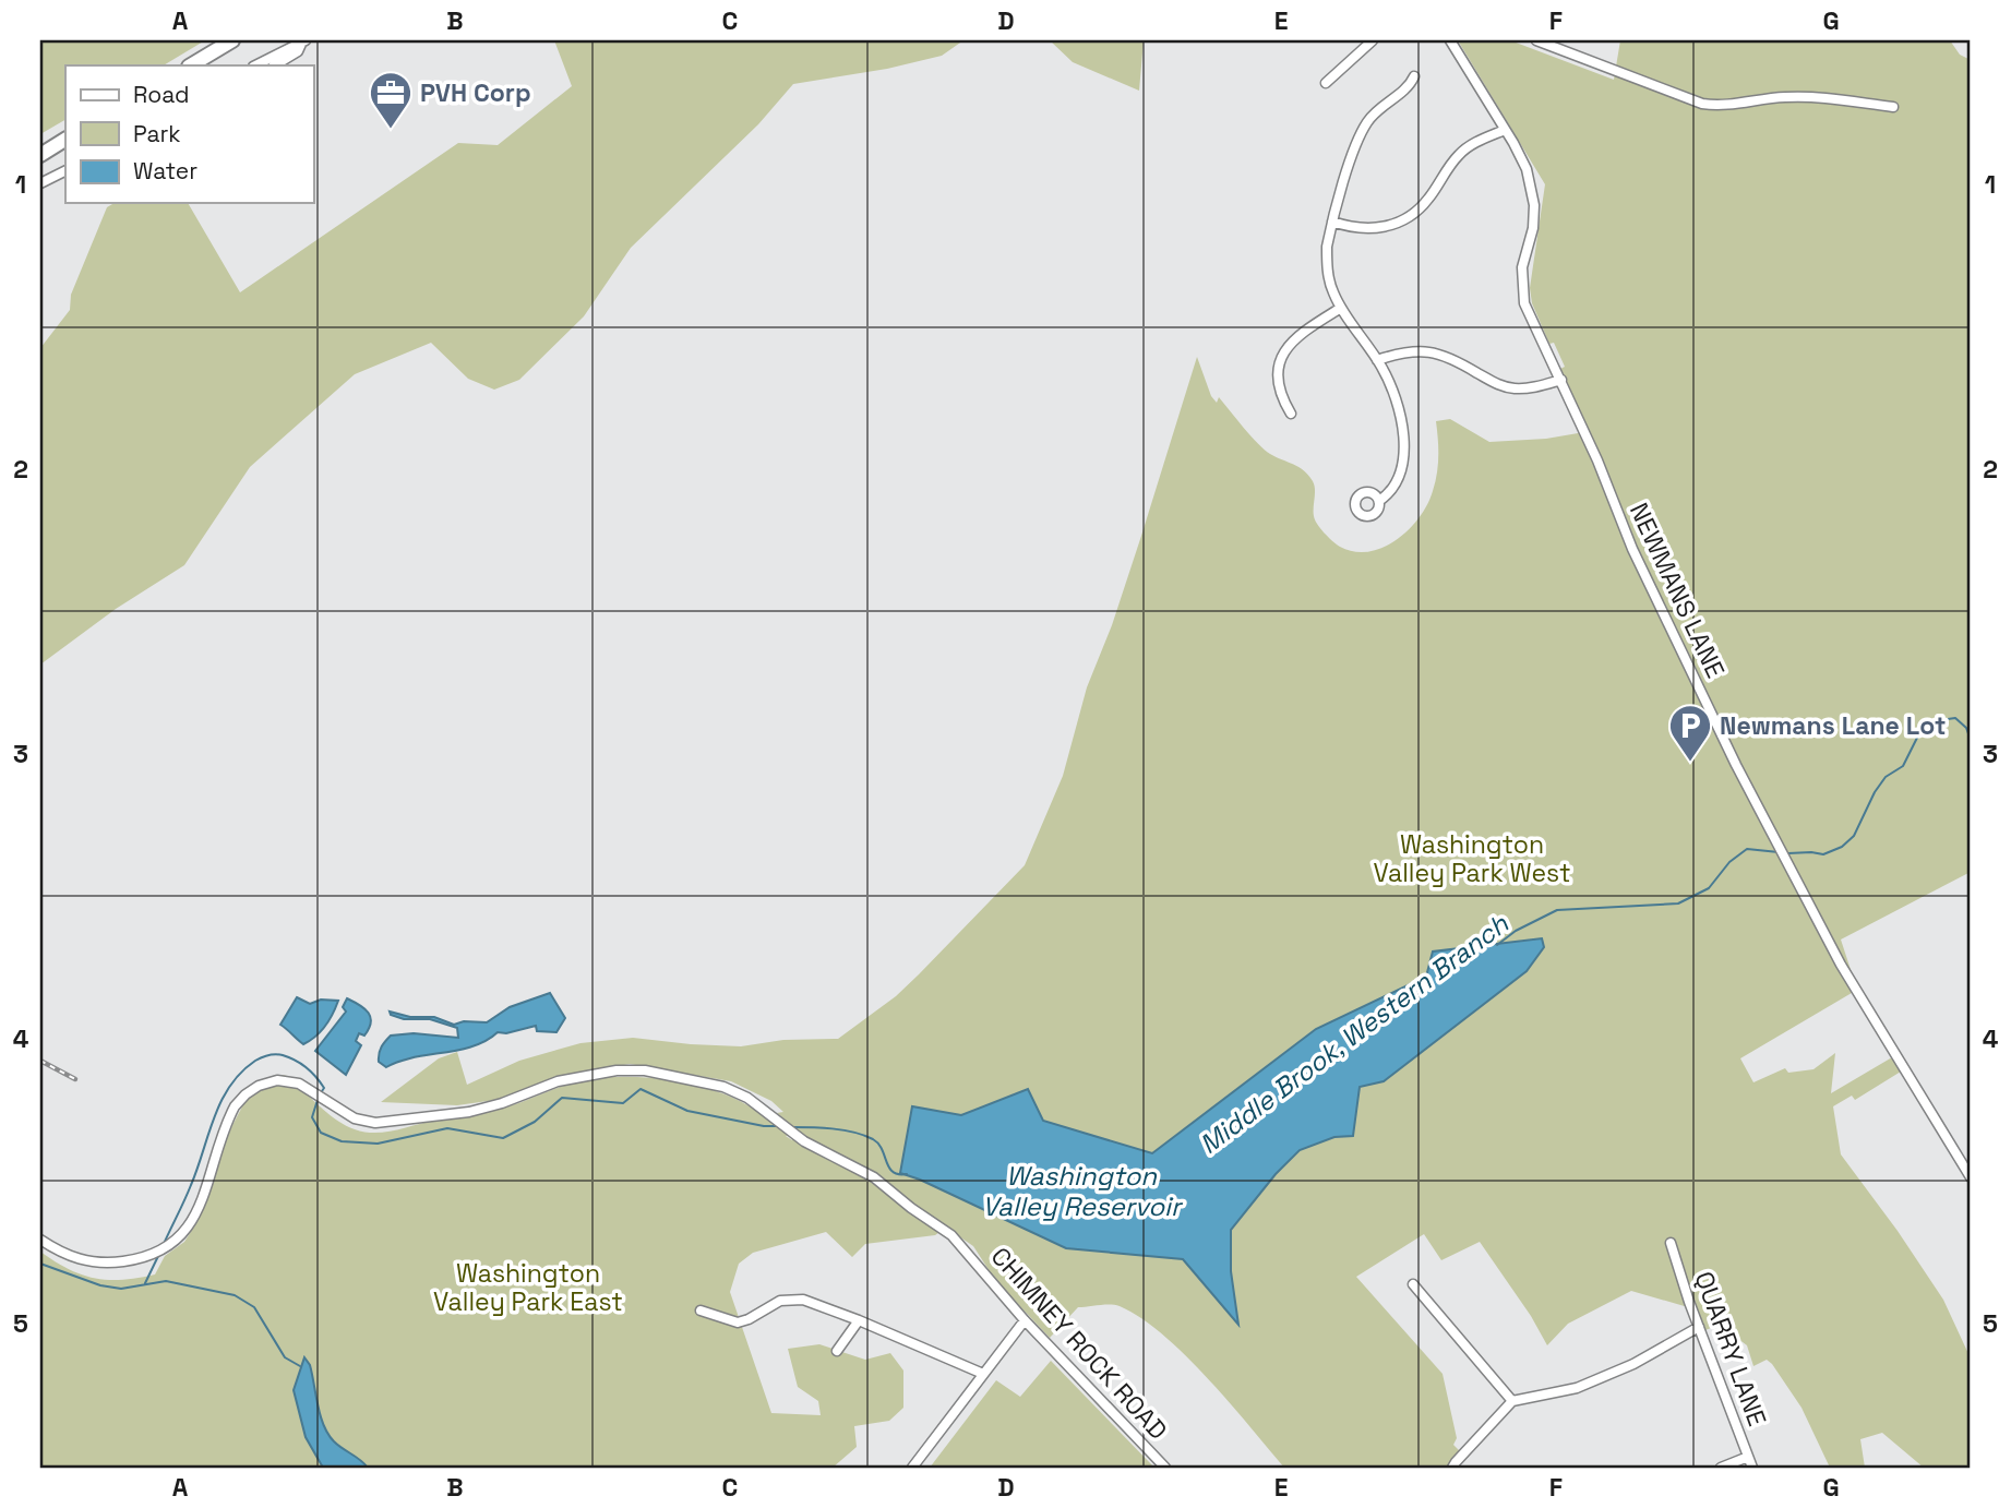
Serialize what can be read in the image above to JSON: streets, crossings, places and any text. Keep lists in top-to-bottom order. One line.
{"streets":{"street":["NEWMANS LANE","CHIMNEY ROCK ROAD","QUARRY LANE"]},"water":["Middle Brook, Western Branch","Washington Valley Reservoir"],"parks":["Washington Valley Park West","Washington Valley Park East"],"places":{"office":["PVH Corp"],"parking":["Newmans Lane Lot"]},"legend":["Road","Park","Water"],"grid":{"columns":["A","B","C","D","E","F","G"],"rows":["1","2","3","4","5"]}}
